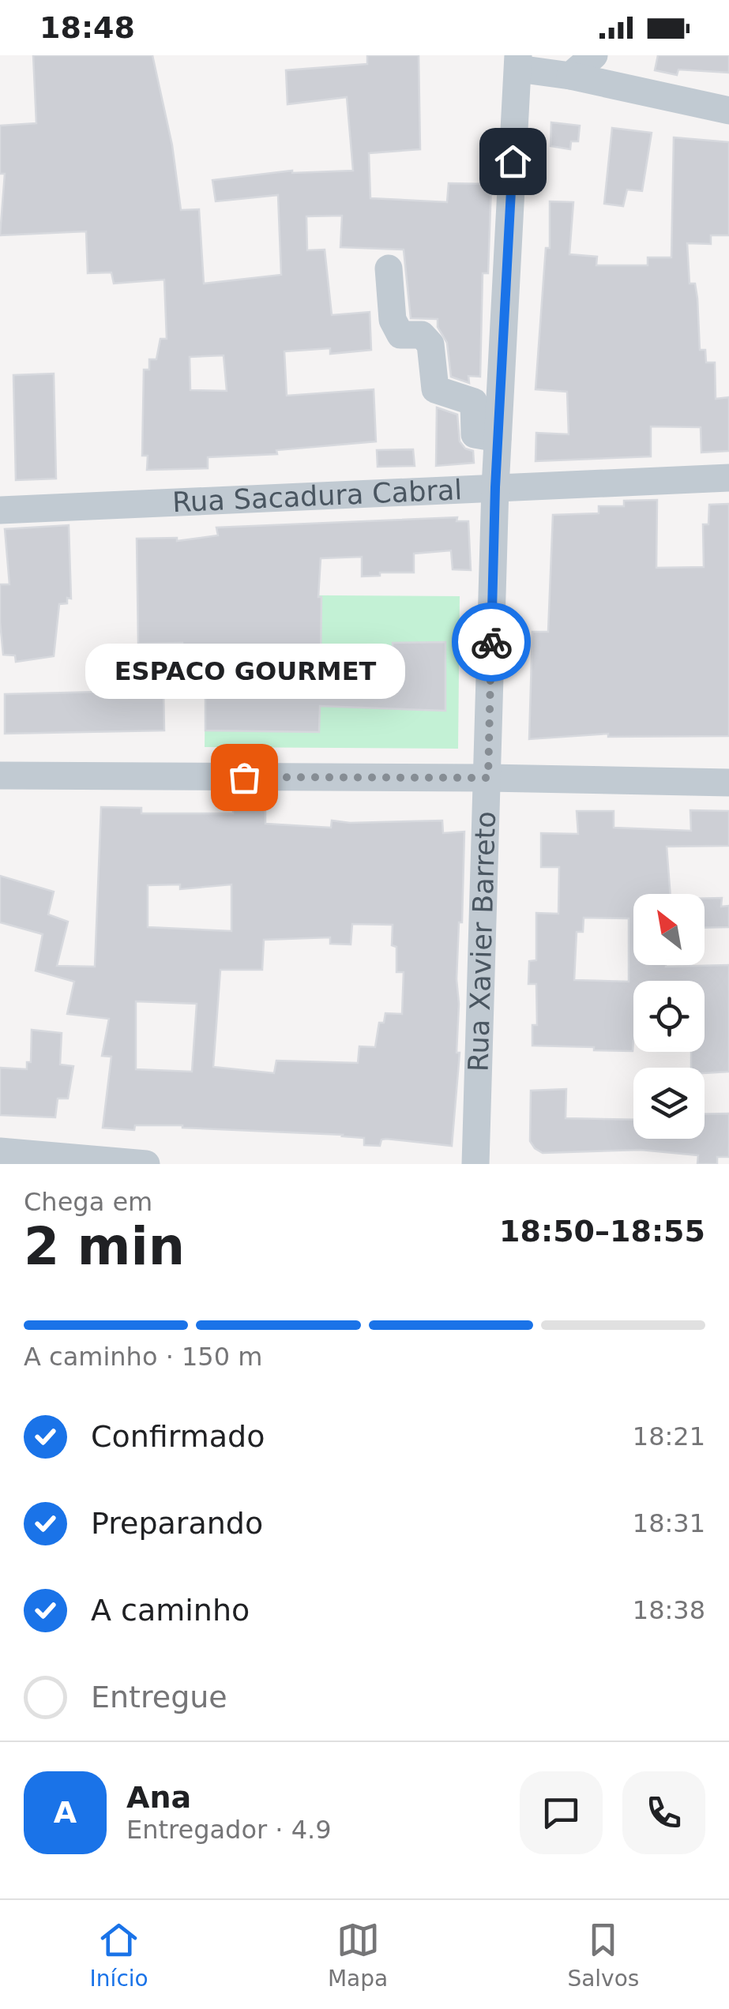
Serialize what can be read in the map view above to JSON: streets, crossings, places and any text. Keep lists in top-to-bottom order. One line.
{"streets":{"street":["Rua Sacadura Cabral","Rua Xavier Barreto"]},"crossings":[["Rua Sacadura Cabral","Rua Xavier Barreto"]],"places":["ESPACO GOURMET"],"north":"top left","page":{"status":"18:48","bubble":"ESPACO GOURMET","heading":["2 min","Chega em","18:50–18:55"],"panel":["Ana","Entregador · 4.9"],"bar":"A caminho · 150 m","list":[["Confirmado","18:21"],["Preparando","18:31"],["A caminho","18:38"],"Entregue"],"round":"A","tabs":["Início","Mapa","Salvos"]}}
